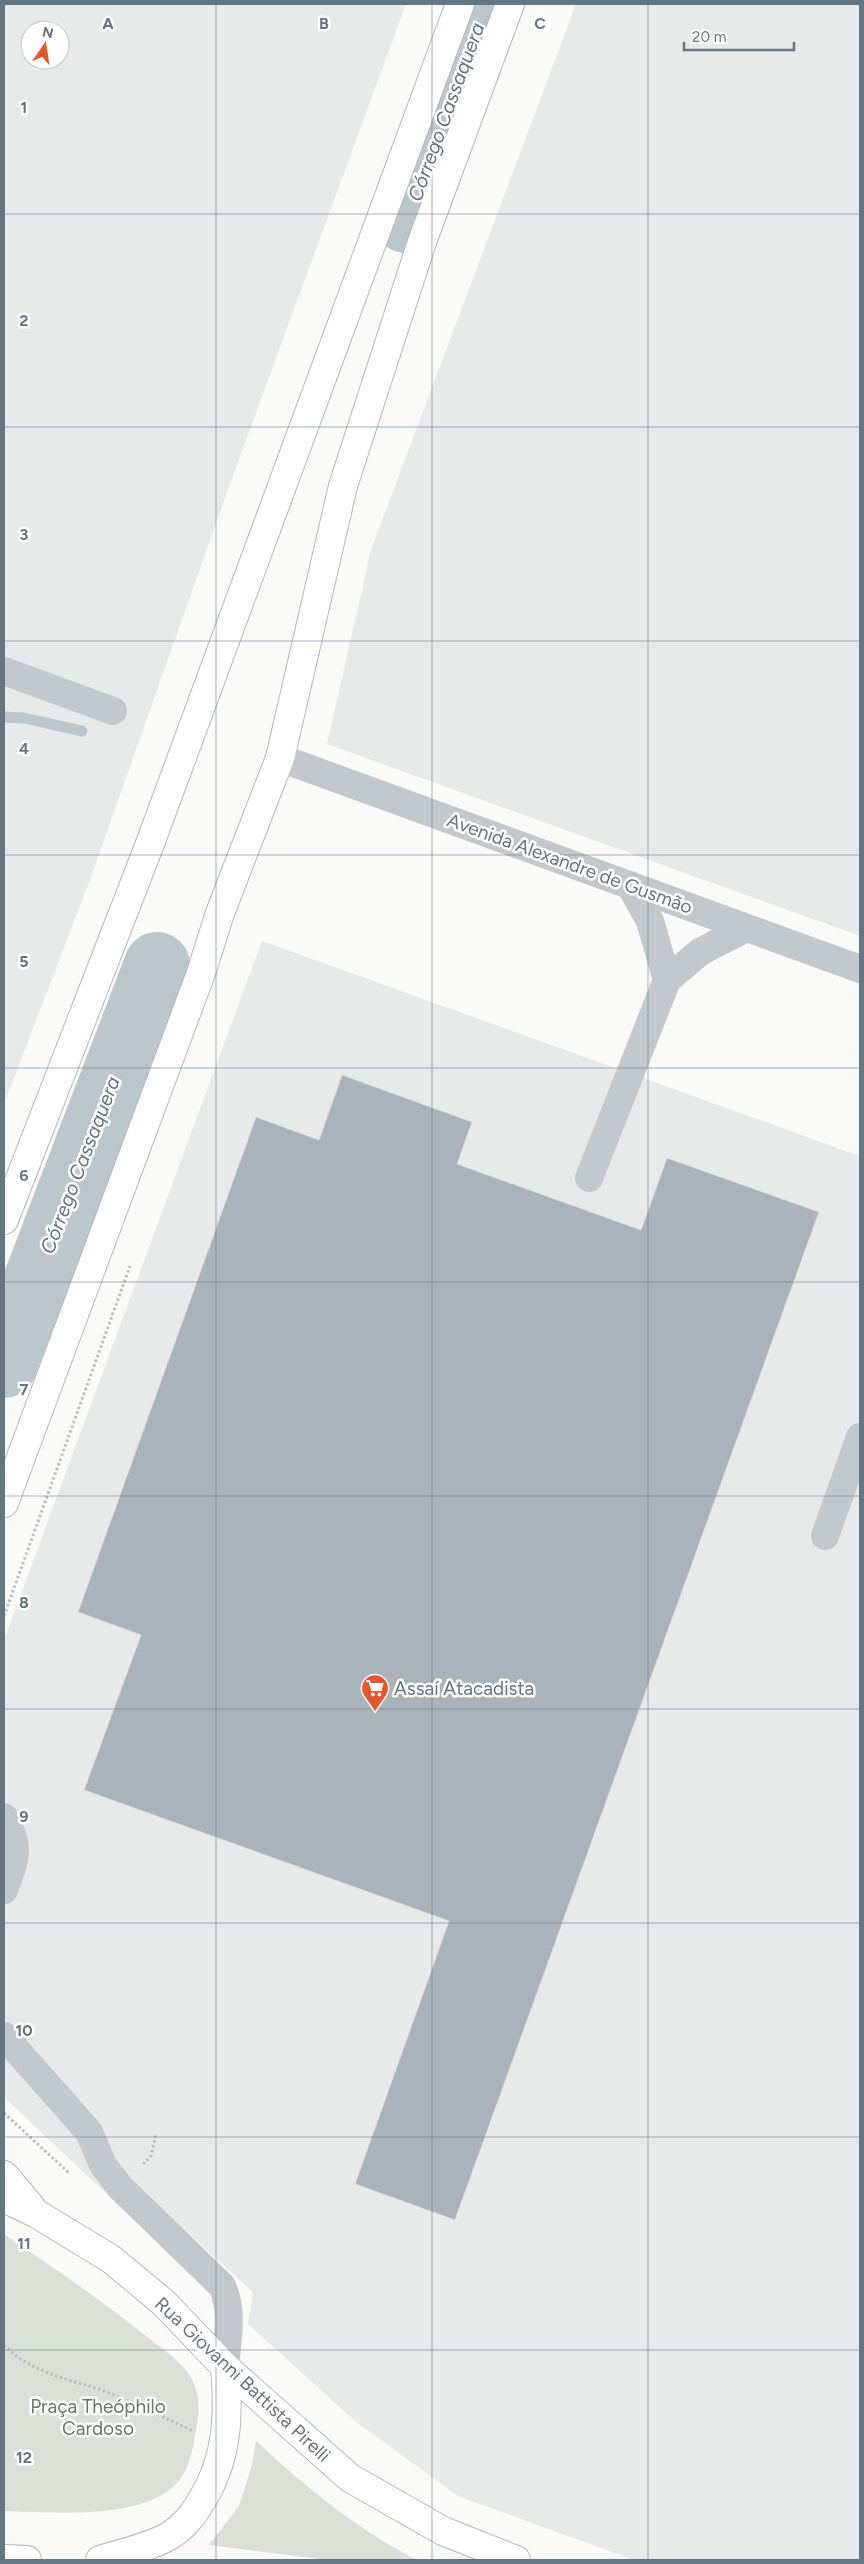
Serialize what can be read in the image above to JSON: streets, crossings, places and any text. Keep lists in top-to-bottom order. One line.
{"streets":{"highway":["Rua Giovanni Battista Pirelli"],"street":["Avenida Alexandre de Gusmão"]},"water":["Córrego Cassaquera"],"parks":["Praça Theóphilo Cardoso"],"places":{"supermarket":["Assaí Atacadista"]},"scale_bar":"20 m","north":"top","grid":{"columns":["A","B","C"],"rows":["1","2","3","4","5","6","7","8","9","10","11","12"]}}
